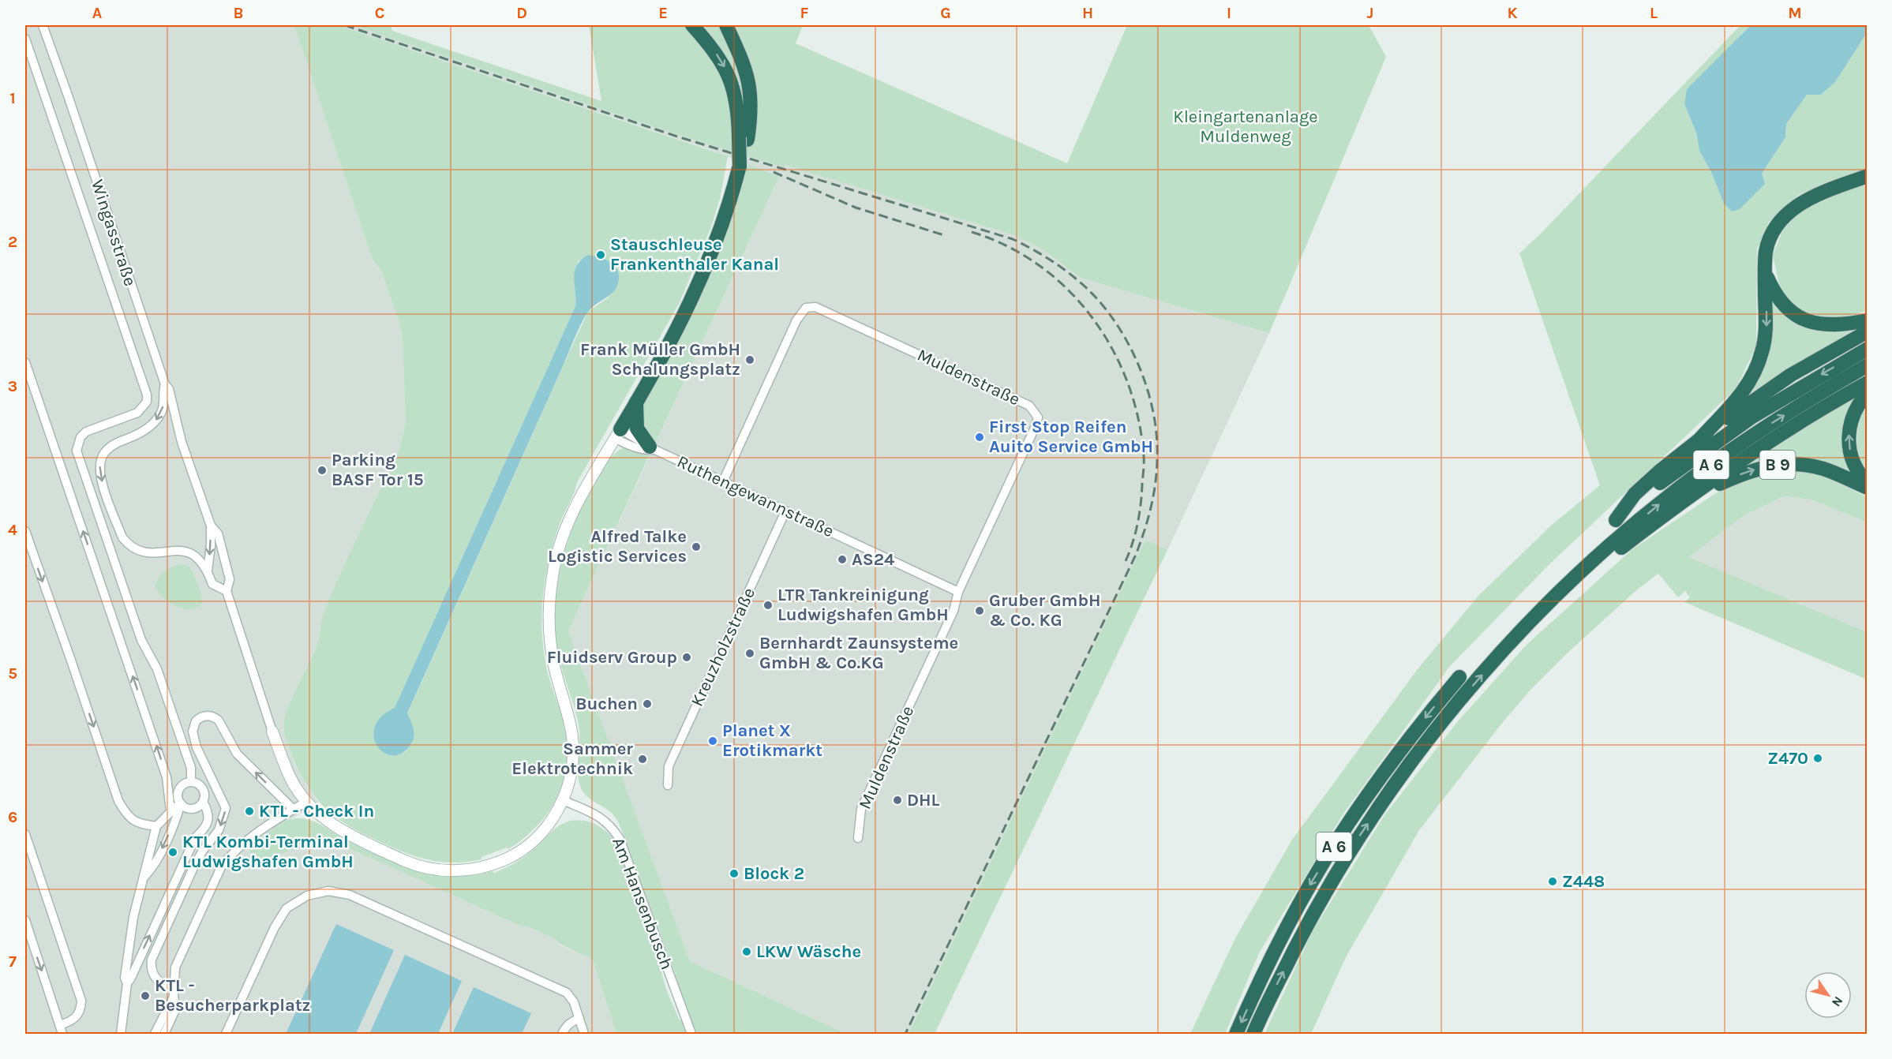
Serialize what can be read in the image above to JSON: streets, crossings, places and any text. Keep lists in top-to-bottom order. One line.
{"streets":{"highway":["A 6","B 9"],"street":["Wingasstraße","Muldenstraße","Ruthengewannstraße","Kreuzholzstraße","Am Hansenbusch"]},"crossings":[["Muldenstraße","Ruthengewannstraße"],["Ruthengewannstraße","Kreuzholzstraße"]],"parks":["Kleingartenanlage Muldenweg"],"places":["Stauschleuse Frankenthaler Kanal","Frank Müller GmbH Schalungsplatz","First Stop Reifen Auito Service GmbH","Parking BASF Tor 15","Alfred Talke Logistic Services","AS24","LTR Tankreinigung Ludwigshafen GmbH","Gruber GmbH & Co. KG","Bernhardt Zaunsysteme GmbH & Co.KG","Fluidserv Group","Buchen","Planet X Erotikmarkt","Z470","Sammer Elektrotechnik","DHL","KTL - Check In","KTL Kombi-Terminal Ludwigshafen GmbH","Block 2","Z448","LKW Wäsche","KTL - Besucherparkplatz"],"north":"bottom right","grid":{"columns":["A","B","C","D","E","F","G","H","I","J","K","L","M"],"rows":["1","2","3","4","5","6","7"]}}
